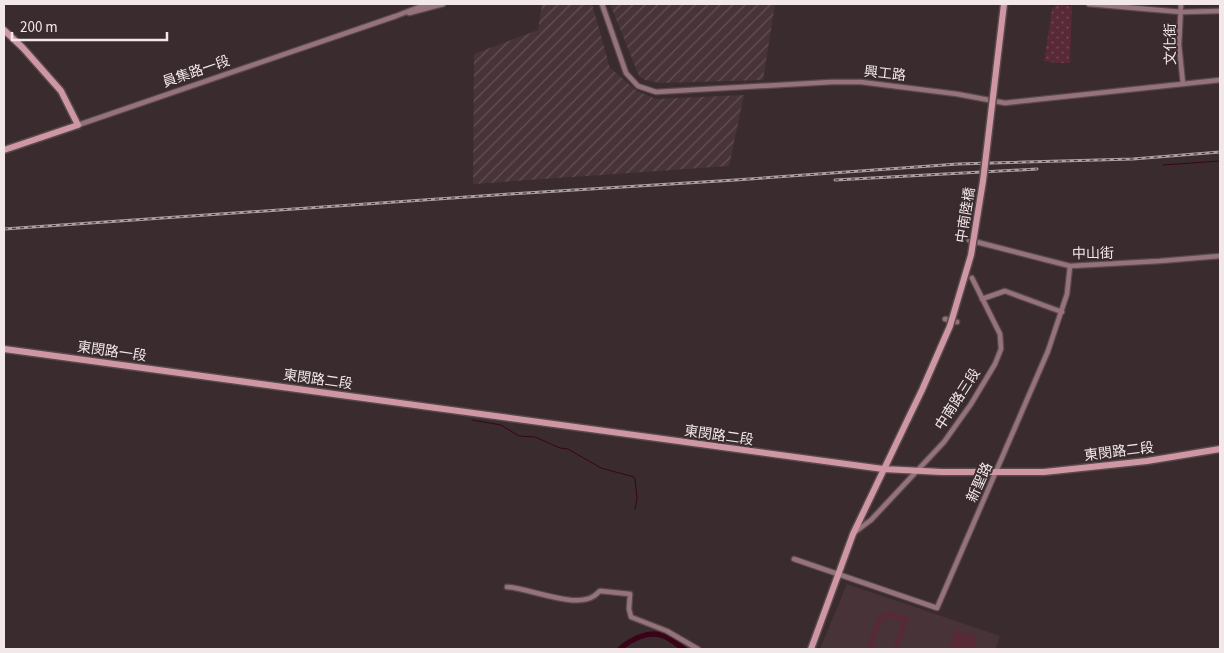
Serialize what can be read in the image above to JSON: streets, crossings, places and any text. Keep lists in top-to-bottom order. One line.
{"streets":{"main road":["員集路一段","中南陸橋","東閔路一段","東閔路二段"],"street":["文化街","興工路","中山街","中南路三段","新聖路"]},"crossings":[["文化街","興工路"],["中南陸橋","東閔路二段"],["中山街","新聖路"],["東閔路一段","東閔路二段"],["東閔路二段","中南路三段"],["東閔路二段","新聖路"]],"scale_bar":"200 m"}
